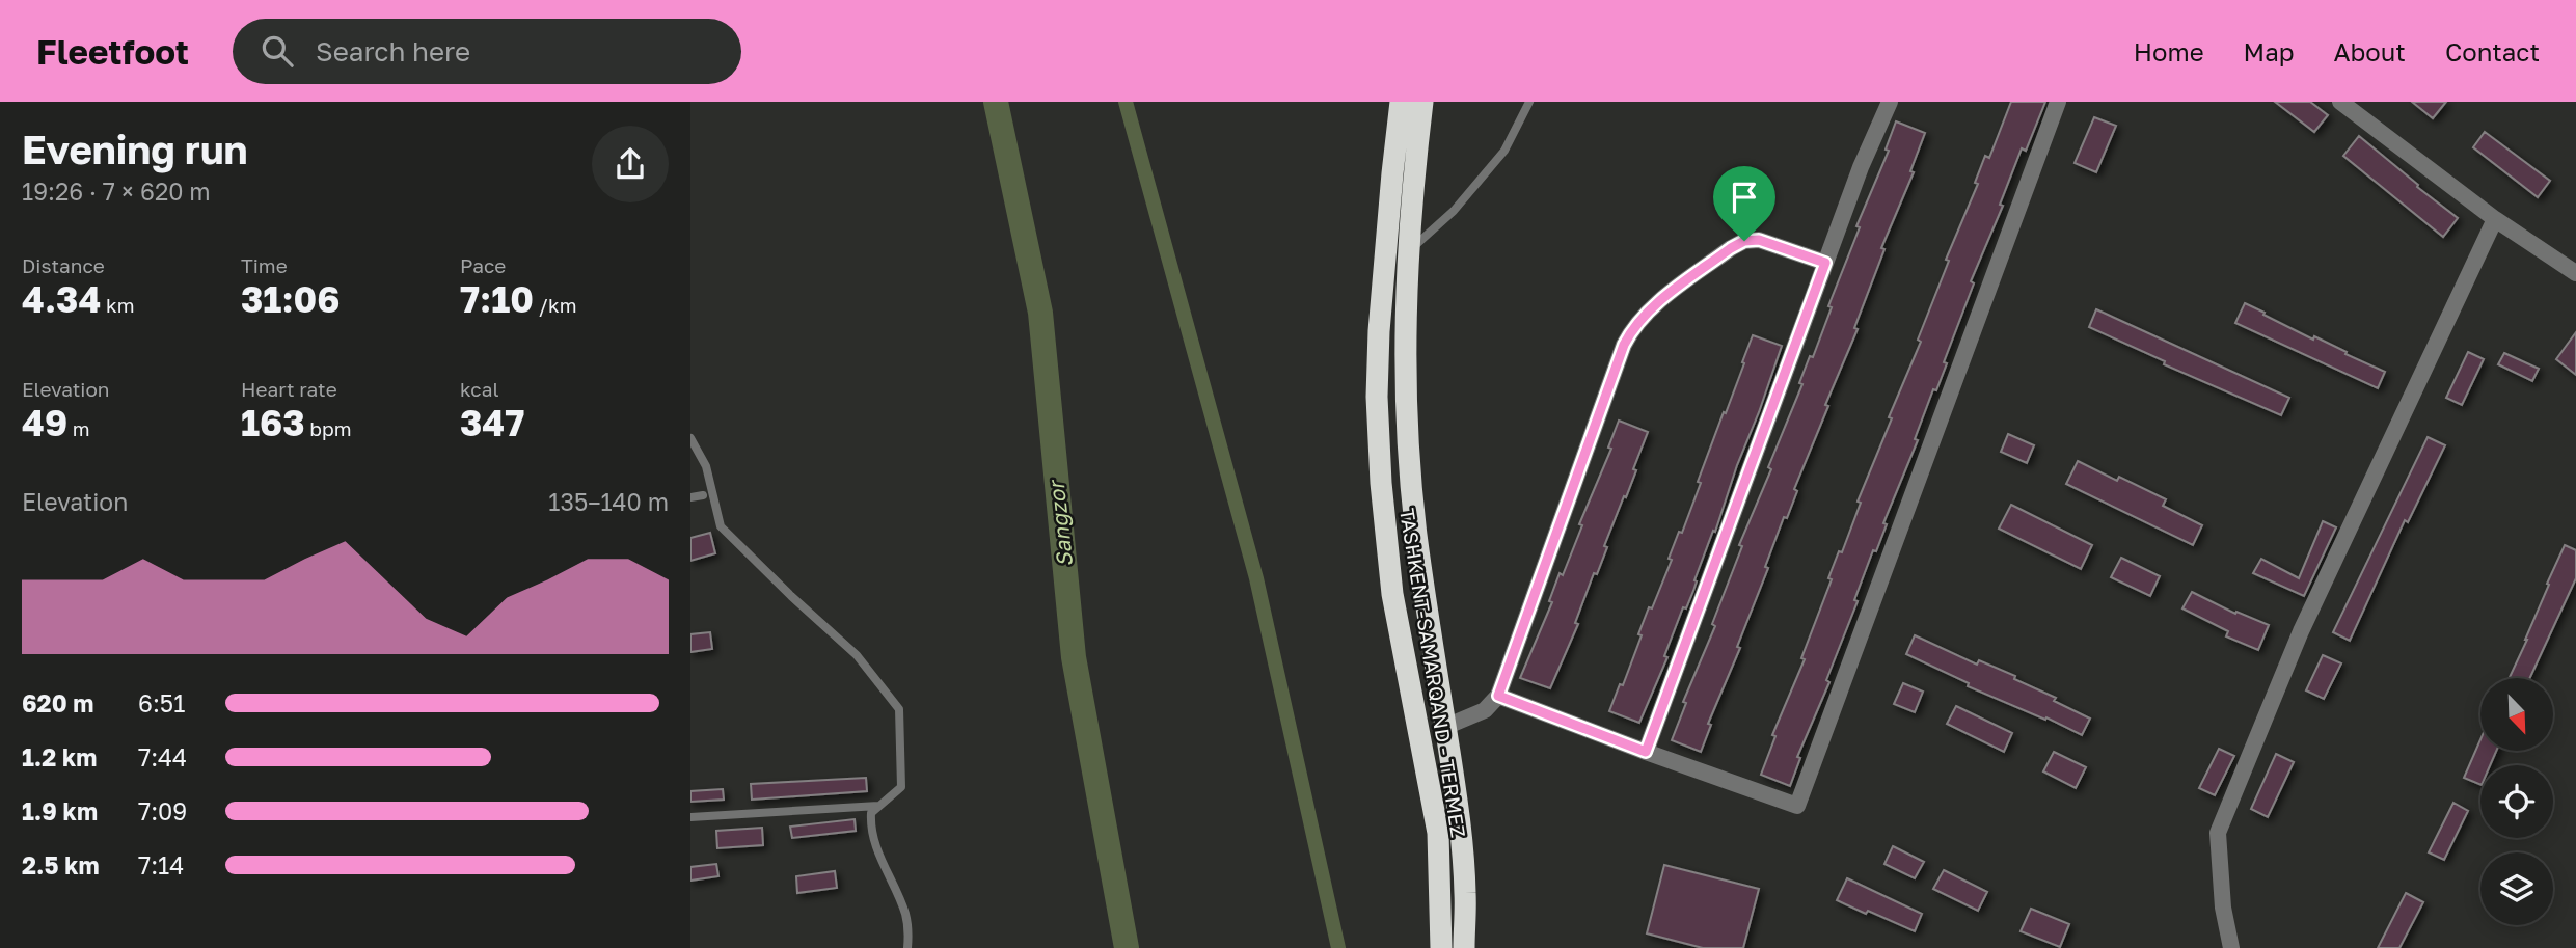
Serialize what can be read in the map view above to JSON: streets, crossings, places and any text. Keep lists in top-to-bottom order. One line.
{"streets":{"highway":["TASHKENT-SAMARQAND - TERMEZ"]},"water":["Sangzor"],"north":"bottom right","page":{"header":"Fleetfoot","search":"Search here","nav":["Home","Map","About","Contact"],"heading":["Evening run","19:26 · 7 × 620 m"],"stats":[["Distance","4.34 km"],["Time","31:06"],["Pace","7:10 /km"],["Elevation","49 m"],["Heart rate","163 bpm"],["kcal","347"]],"chart":["Elevation","135–140 m"],"list":[{"name":"620 m","note":"6:51"},{"name":"1.2 km","note":"7:44"},{"name":"1.9 km","note":"7:09"},{"name":"2.5 km","note":"7:14"}]}}
